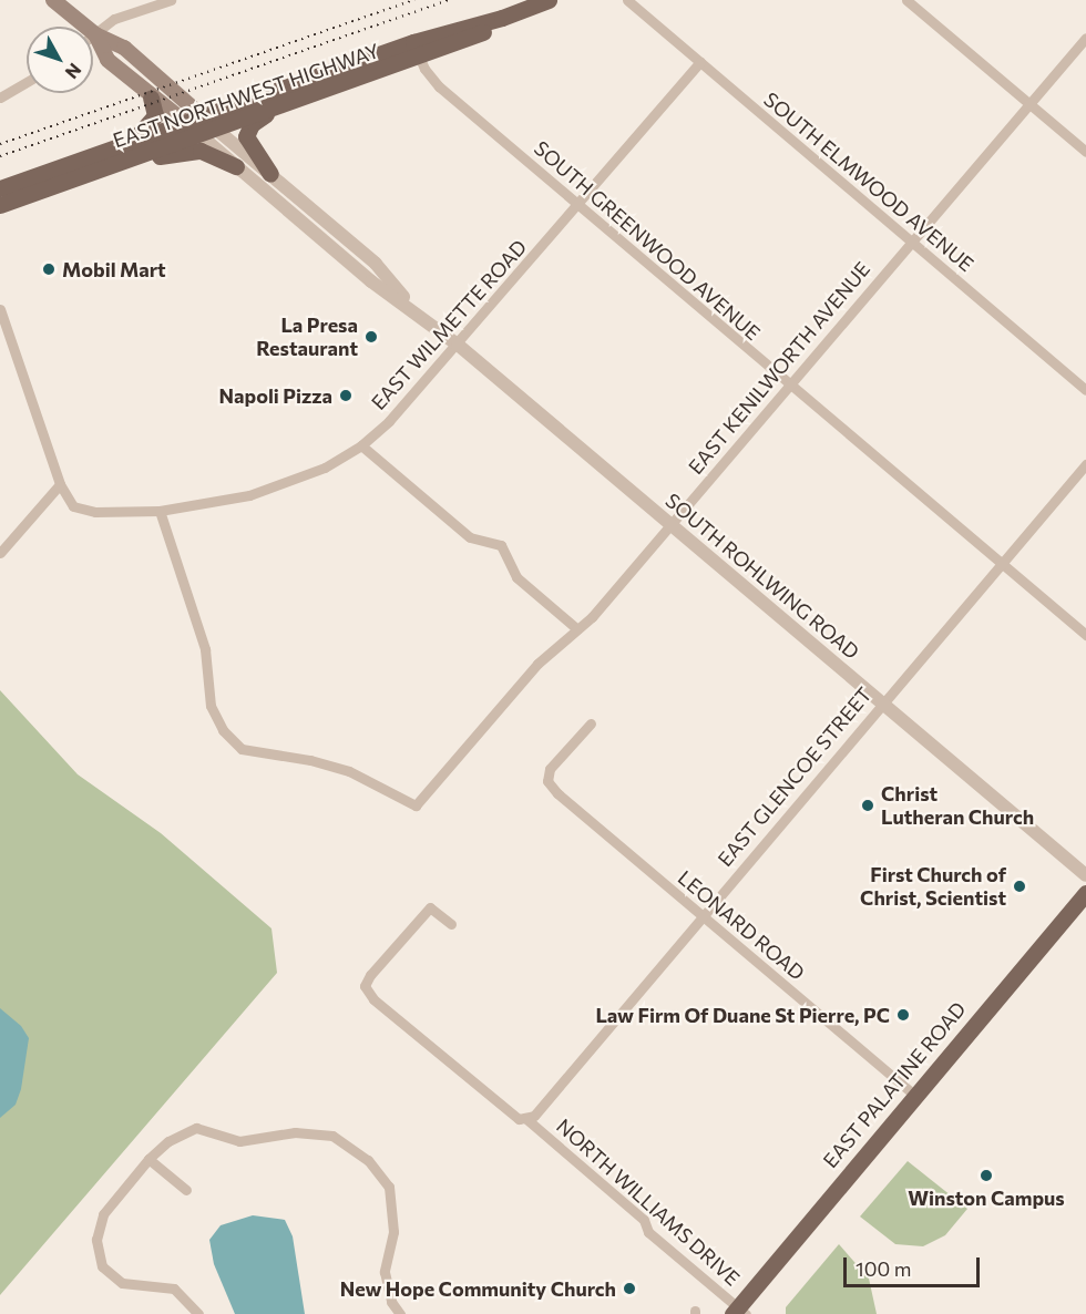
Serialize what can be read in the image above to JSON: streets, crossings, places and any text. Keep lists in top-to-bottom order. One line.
{"streets":{"main road":["EAST NORTHWEST HIGHWAY","EAST PALATINE ROAD"],"street":["SOUTH ELMWOOD AVENUE","SOUTH GREENWOOD AVENUE","EAST WILMETTE ROAD","EAST KENILWORTH AVENUE","SOUTH ROHLWING ROAD","EAST GLENCOE STREET","LEONARD ROAD","NORTH WILLIAMS DRIVE"]},"crossings":[["EAST NORTHWEST HIGHWAY","SOUTH GREENWOOD AVENUE"],["EAST NORTHWEST HIGHWAY","SOUTH ROHLWING ROAD"],["SOUTH ELMWOOD AVENUE","EAST WILMETTE ROAD"],["SOUTH ELMWOOD AVENUE","EAST KENILWORTH AVENUE"],["SOUTH GREENWOOD AVENUE","EAST WILMETTE ROAD"],["SOUTH GREENWOOD AVENUE","EAST KENILWORTH AVENUE"],["SOUTH GREENWOOD AVENUE","EAST GLENCOE STREET"],["EAST WILMETTE ROAD","EAST KENILWORTH AVENUE"],["EAST WILMETTE ROAD","SOUTH ROHLWING ROAD"],["EAST KENILWORTH AVENUE","SOUTH ROHLWING ROAD"],["SOUTH ROHLWING ROAD","EAST GLENCOE STREET"],["EAST GLENCOE STREET","LEONARD ROAD"],["EAST GLENCOE STREET","NORTH WILLIAMS DRIVE"],["LEONARD ROAD","EAST PALATINE ROAD"],["EAST PALATINE ROAD","NORTH WILLIAMS DRIVE"]],"places":["Mobil Mart","La Presa Restaurant","Napoli Pizza","Christ Lutheran Church","First Church of Christ, Scientist","Law Firm Of Duane St Pierre, PC","Winston Campus","New Hope Community Church"],"scale_bar":"100 m","north":"bottom right"}
